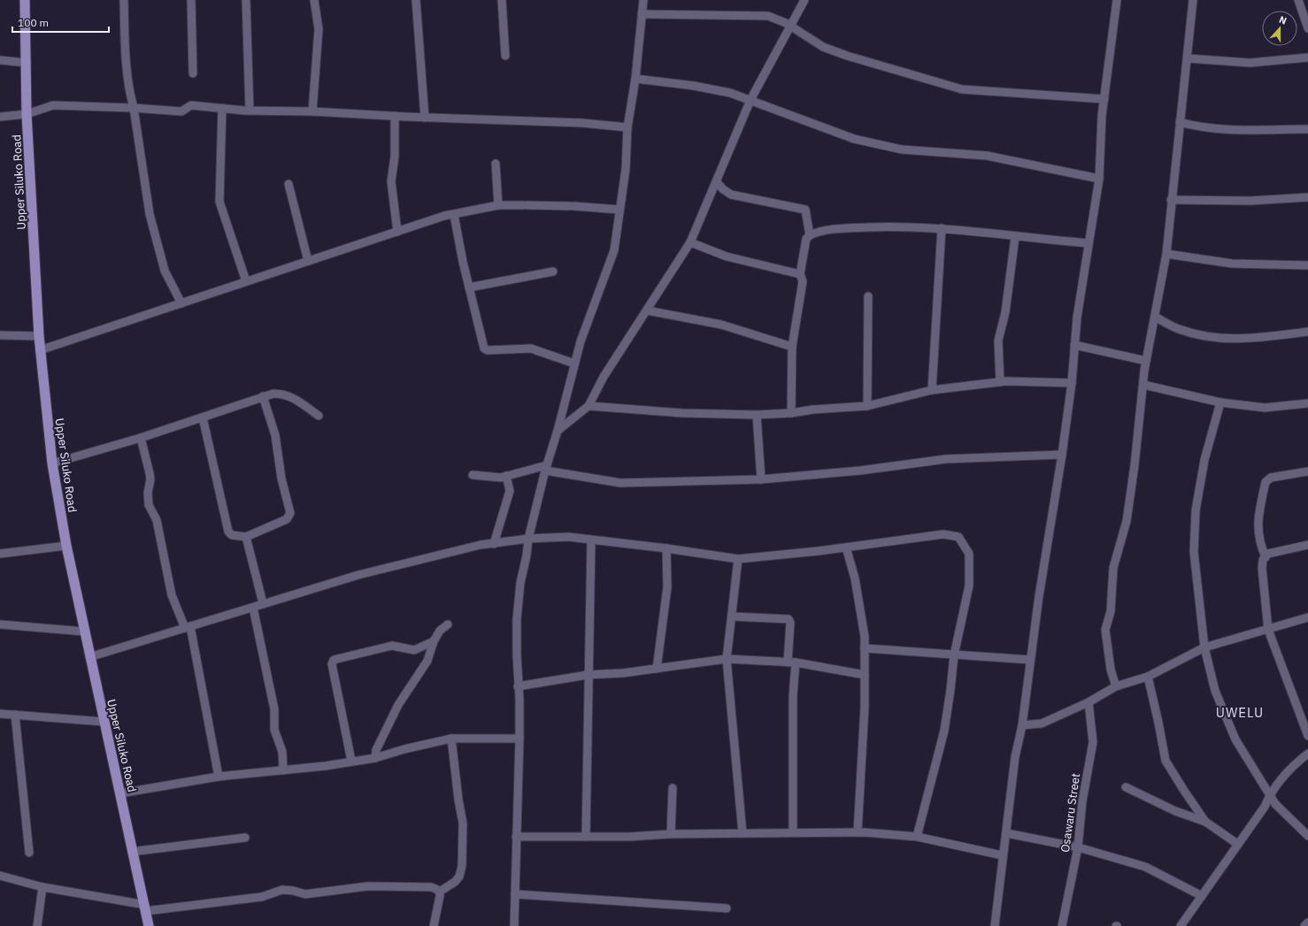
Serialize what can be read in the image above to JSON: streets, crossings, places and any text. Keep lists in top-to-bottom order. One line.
{"streets":{"main road":["Upper Siluko Road"],"street":["Osawaru Street"]},"districts":["UWELU"],"scale_bar":"100 m","north":"top"}
